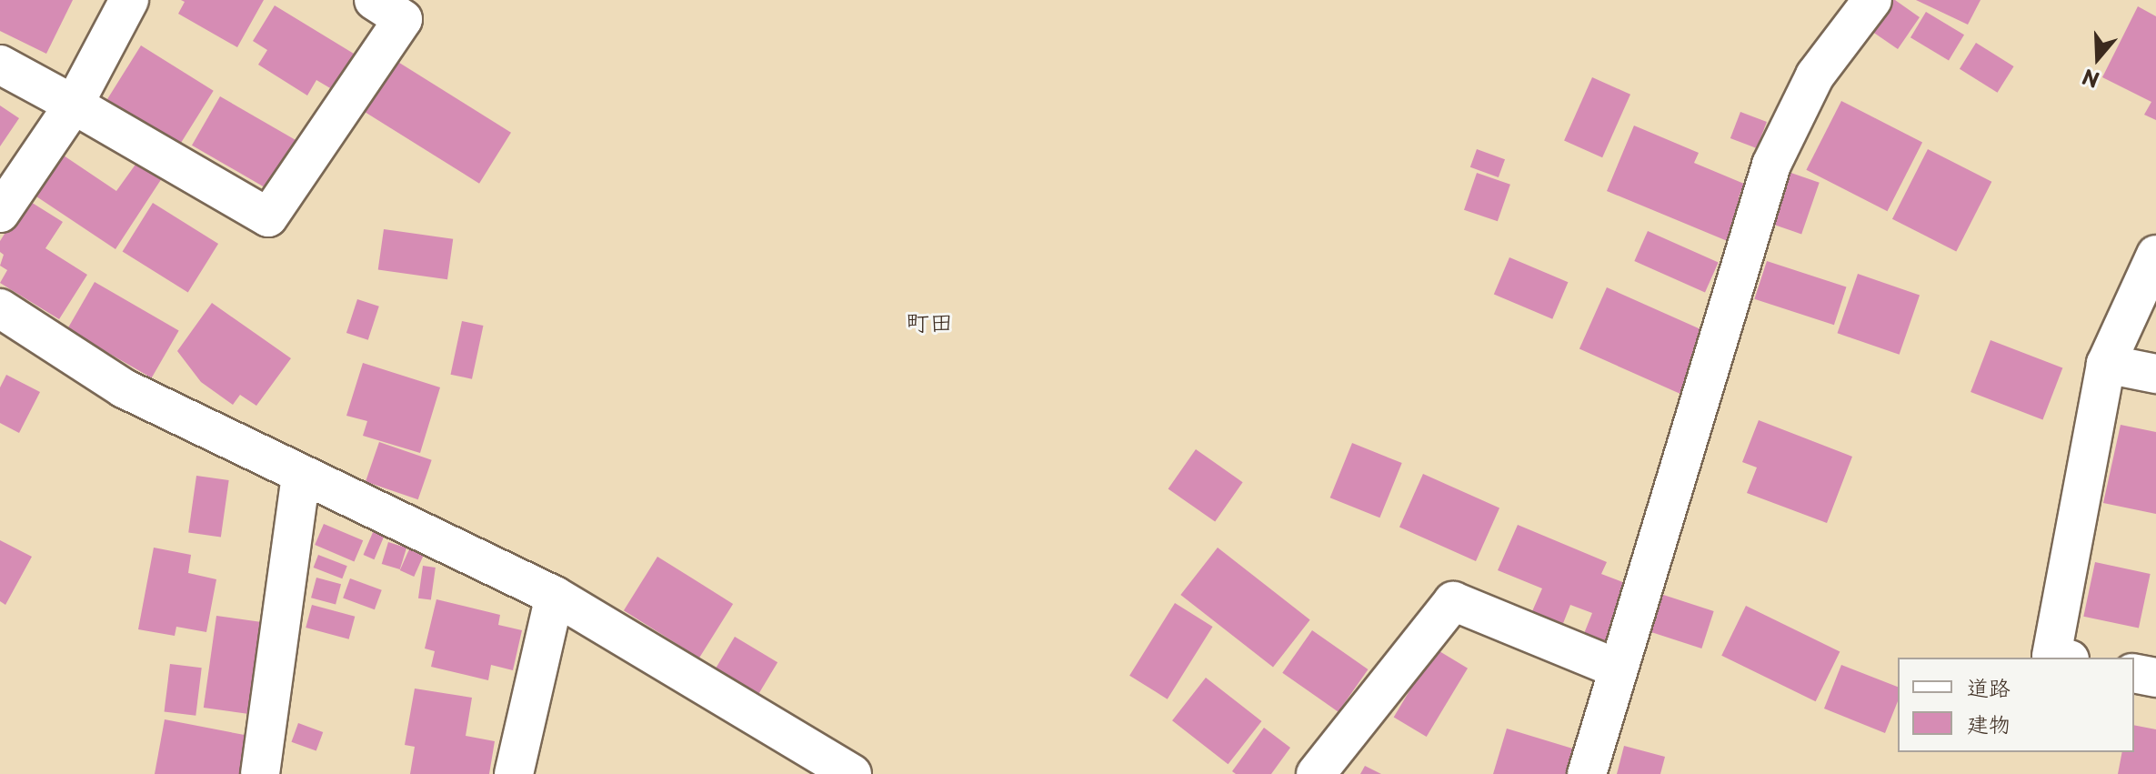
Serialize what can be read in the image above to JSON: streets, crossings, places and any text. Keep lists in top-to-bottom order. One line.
{"districts":["町田"],"legend":["道路","建物"],"north":"bottom"}
